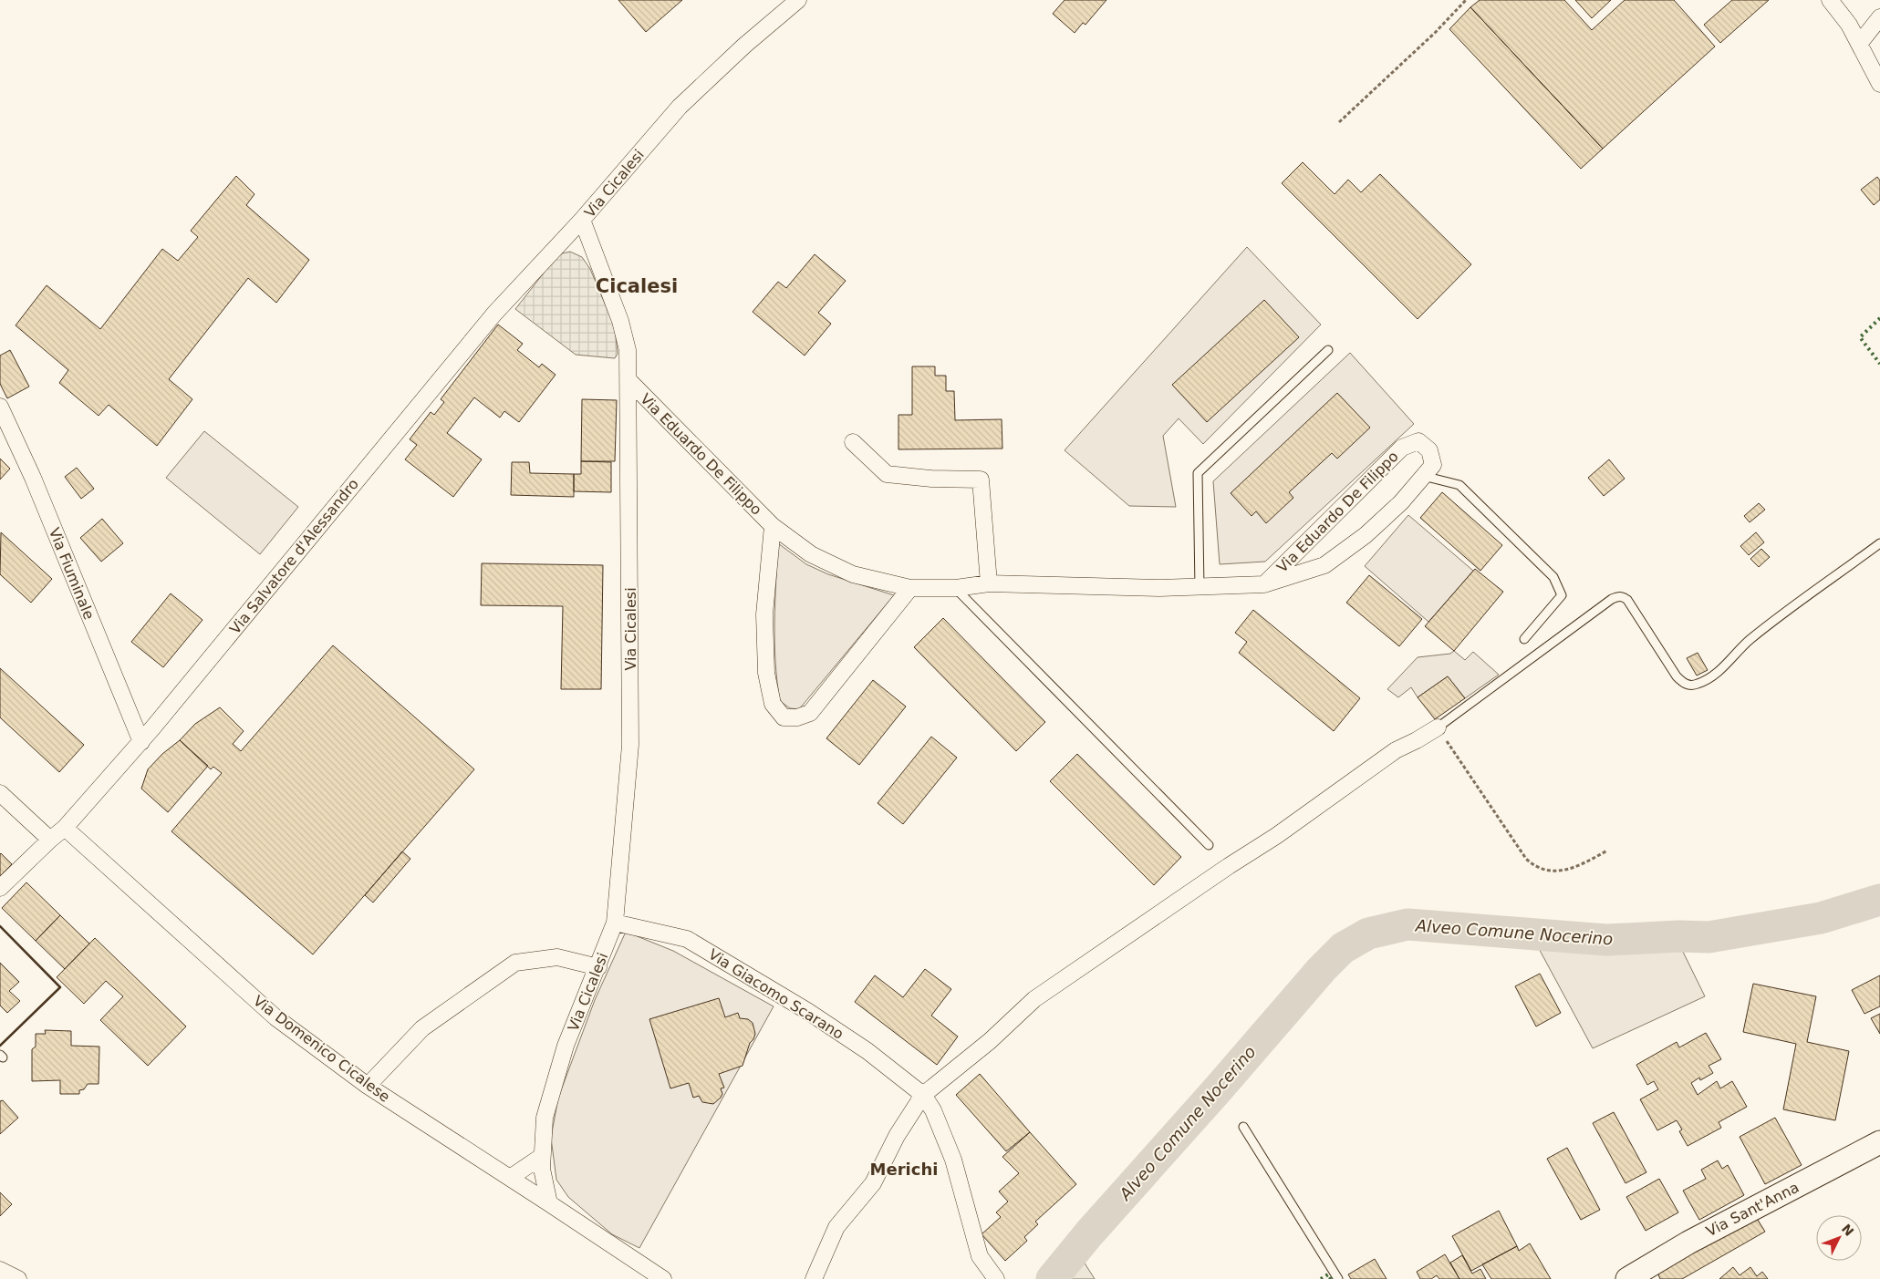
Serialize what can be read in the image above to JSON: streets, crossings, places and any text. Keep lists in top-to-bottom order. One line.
{"streets":{"main road":["Via Sant'Anna"],"street":["Via Cicalesi","Via Eduardo De Filippo","Via Salvatore d'Alessandro","Via Fiuminale","Via Giacomo Scarano","Via Domenico Cicalese"]},"crossings":[["Via Cicalesi","Via Eduardo De Filippo"],["Via Cicalesi","Via Salvatore d'Alessandro"],["Via Cicalesi","Via Giacomo Scarano"],["Via Cicalesi","Via Domenico Cicalese"],["Via Salvatore d'Alessandro","Via Fiuminale"],["Via Salvatore d'Alessandro","Via Domenico Cicalese"]],"districts":["Cicalesi","Merichi"],"water":["Alveo Comune Nocerino"],"north":"top right"}
